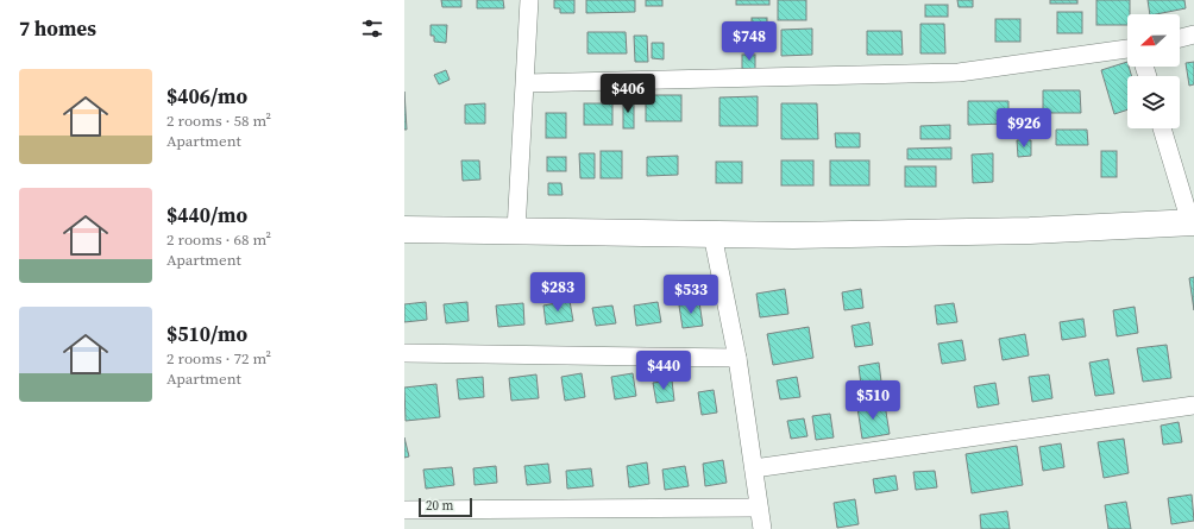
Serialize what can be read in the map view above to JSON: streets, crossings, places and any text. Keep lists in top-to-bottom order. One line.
{"scale_bar":"20 m","north":"left","page":{"heading":"7 homes","price":["$748","$406","$926","$283","$533","$440","$510"],"list":[{"name":"$406/mo","note":"2 rooms · 58 m² · Apartment"},{"name":"$440/mo","note":"2 rooms · 68 m² · Apartment"},{"name":"$510/mo","note":"2 rooms · 72 m² · Apartment"}],"scale":"20 m"}}
